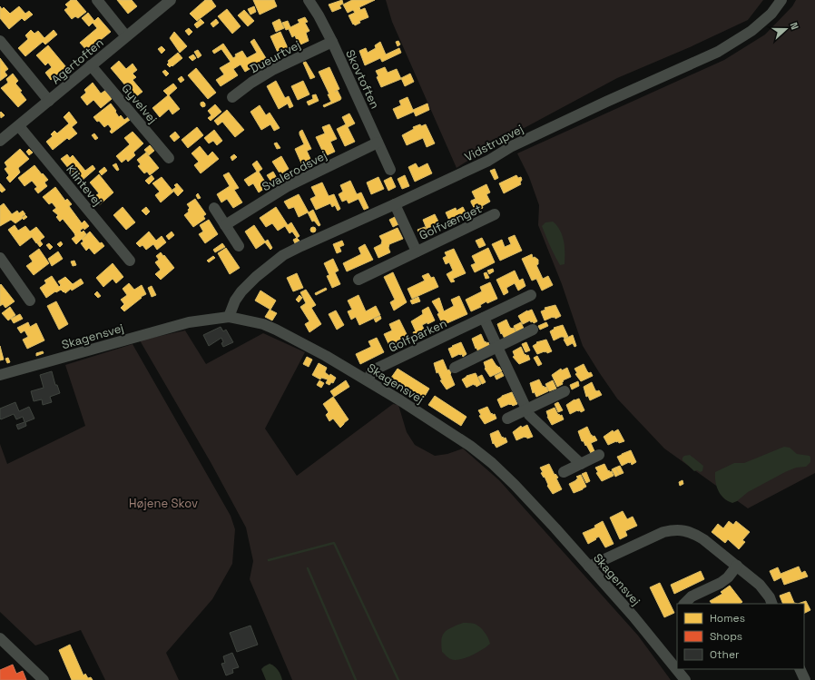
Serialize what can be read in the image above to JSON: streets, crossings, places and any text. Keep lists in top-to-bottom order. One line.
{"streets":{"street":["Dueurtvej","Agertoften","Skovtoften","Gyvelvej","Vidstrupvej","Svalerodsvej","Klintevej","Golfvænget","Golfparken","Skagensvej"]},"crossings":[["Dueurtvej","Skovtoften"],["Agertoften","Gyvelvej"],["Agertoften","Klintevej"],["Skovtoften","Svalerodsvej"],["Vidstrupvej","Golfvænget"],["Vidstrupvej","Skagensvej"],["Golfparken","Skagensvej"]],"parks":["Højene Skov"],"legend":["Homes","Shops","Other"],"north":"right"}
